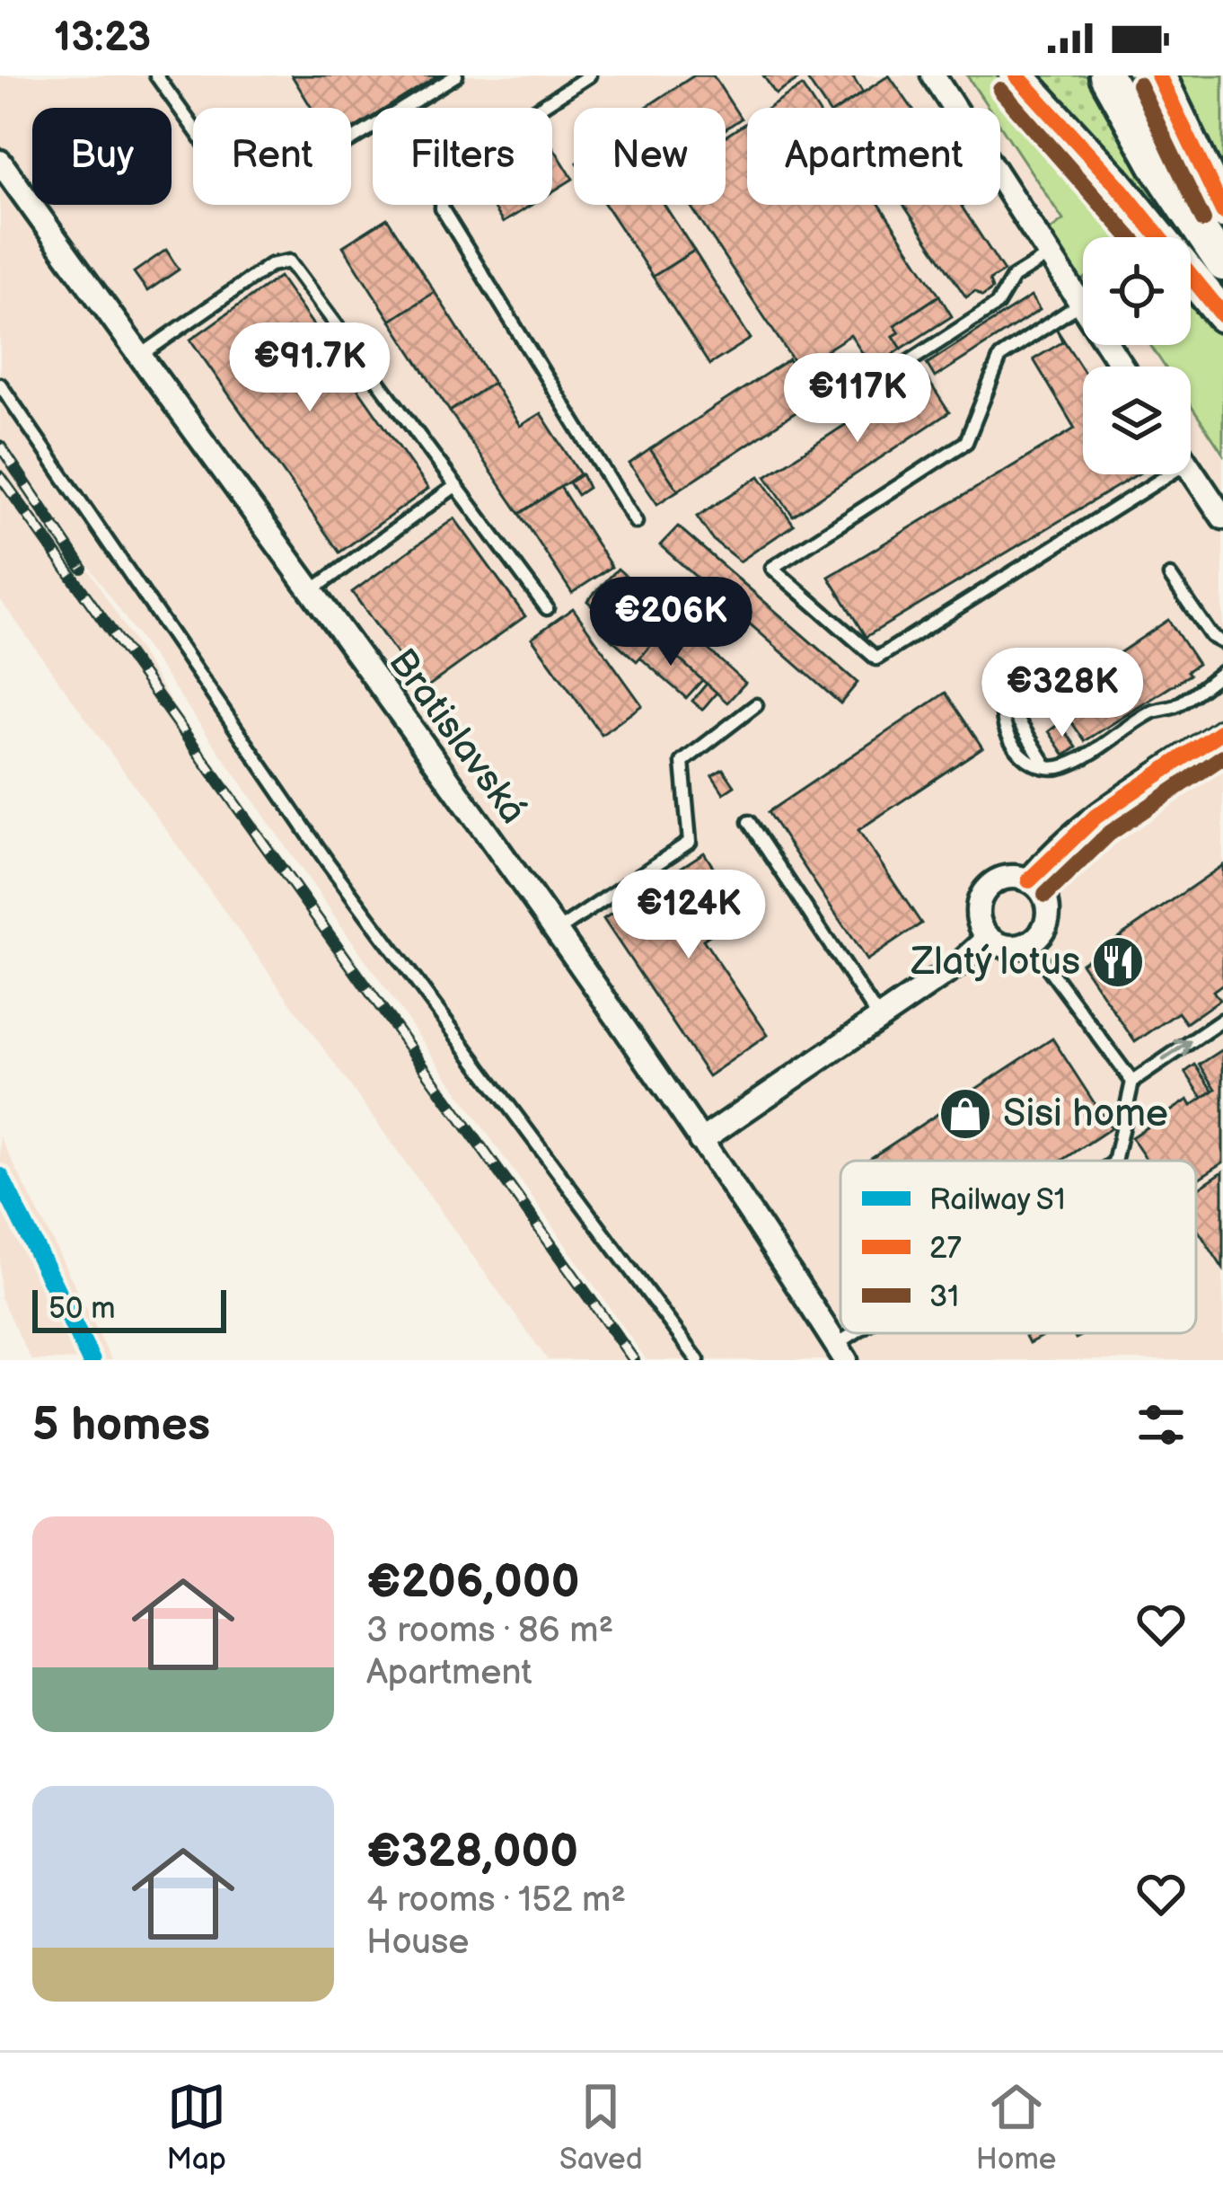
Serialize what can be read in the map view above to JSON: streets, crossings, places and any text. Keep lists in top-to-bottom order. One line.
{"streets":{"street":["Bratislavská"]},"places":{"restaurant":["Zlatý lotus"],"shop":["Sisi home"]},"lines":["transit line 27","transit line 31","rail line S1"],"legend":["Railway S1","27","31"],"scale_bar":"50 m","page":{"status":"13:23","chip":["Buy","Rent","Filters","New","Apartment"],"price":["€91.7K","€117K","€206K","€328K","€124K"],"scale":"50 m","heading":"5 homes","list":[{"name":"€206,000","note":"3 rooms · 86 m² · Apartment"},{"name":"€328,000","note":"4 rooms · 152 m² · House"}],"tabs":["Map","Saved","Home"]}}
